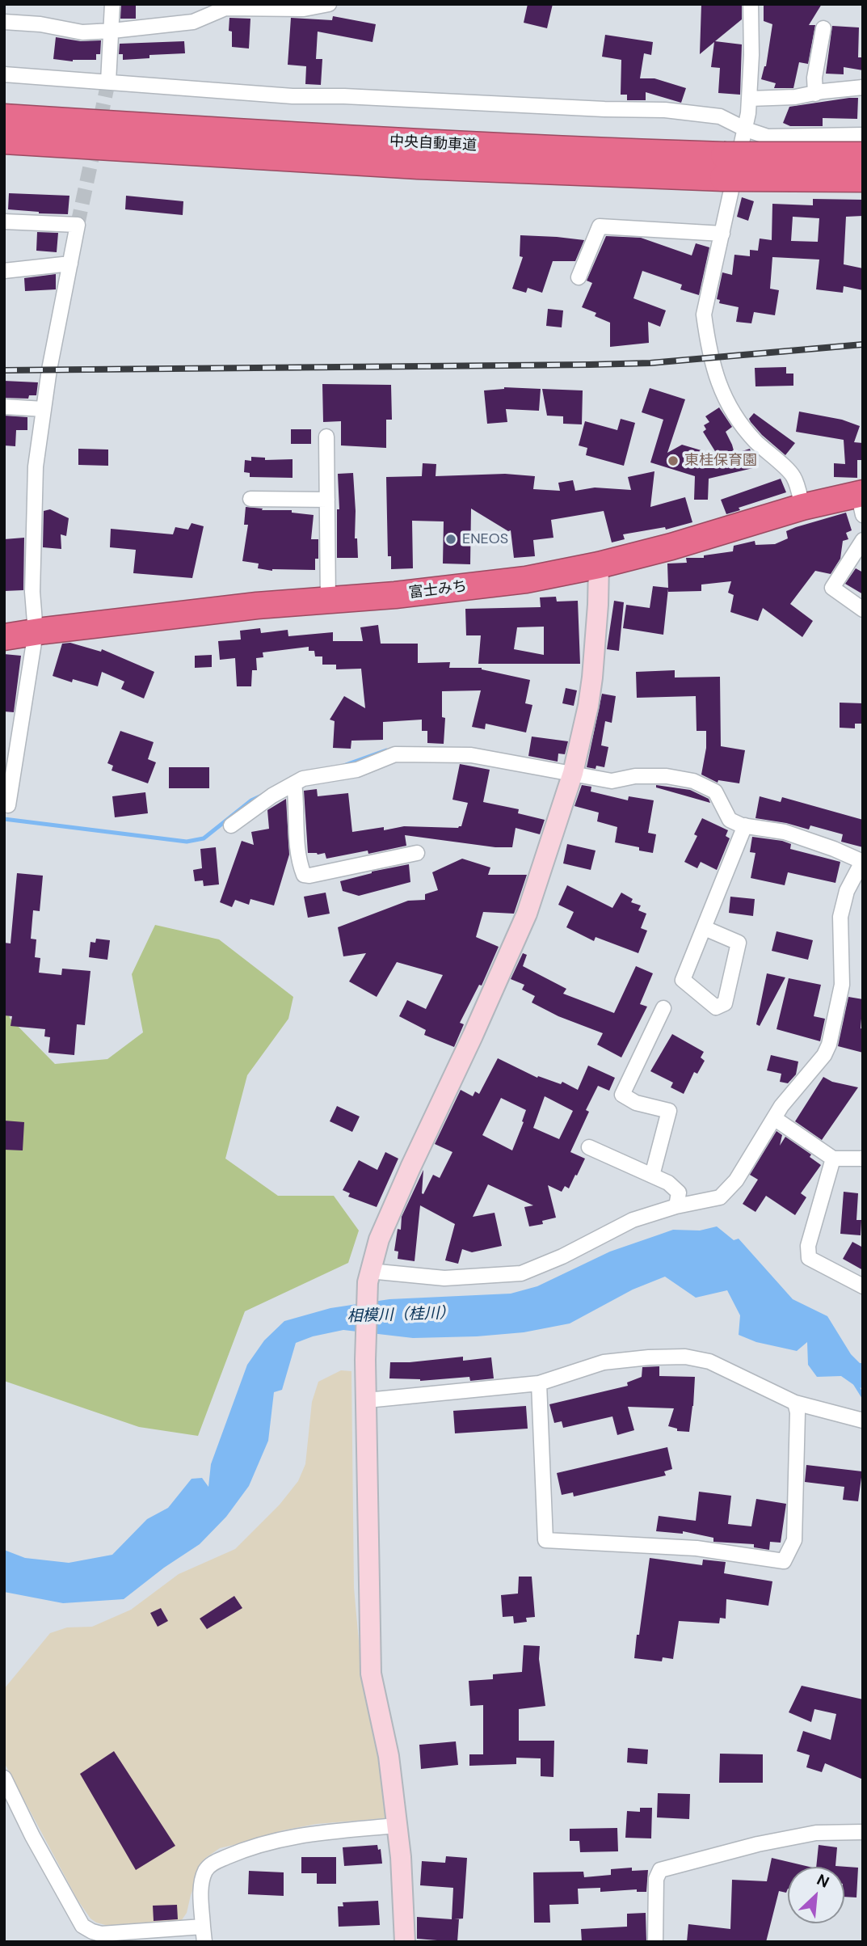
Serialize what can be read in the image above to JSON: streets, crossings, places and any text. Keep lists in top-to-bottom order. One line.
{"streets":{"highway":["中央自動車道","富士みち"]},"water":["相模川（桂川）"],"places":["東桂保育園","ENEOS"],"north":"top right"}
